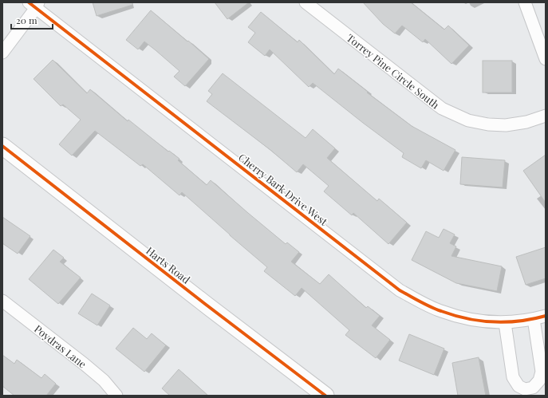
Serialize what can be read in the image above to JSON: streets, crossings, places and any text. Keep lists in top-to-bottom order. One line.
{"streets":{"street":["Torrey Pine Circle South","Cherry Bark Drive West","Harts Road","Poydras Lane"]},"scale_bar":"20 m"}
